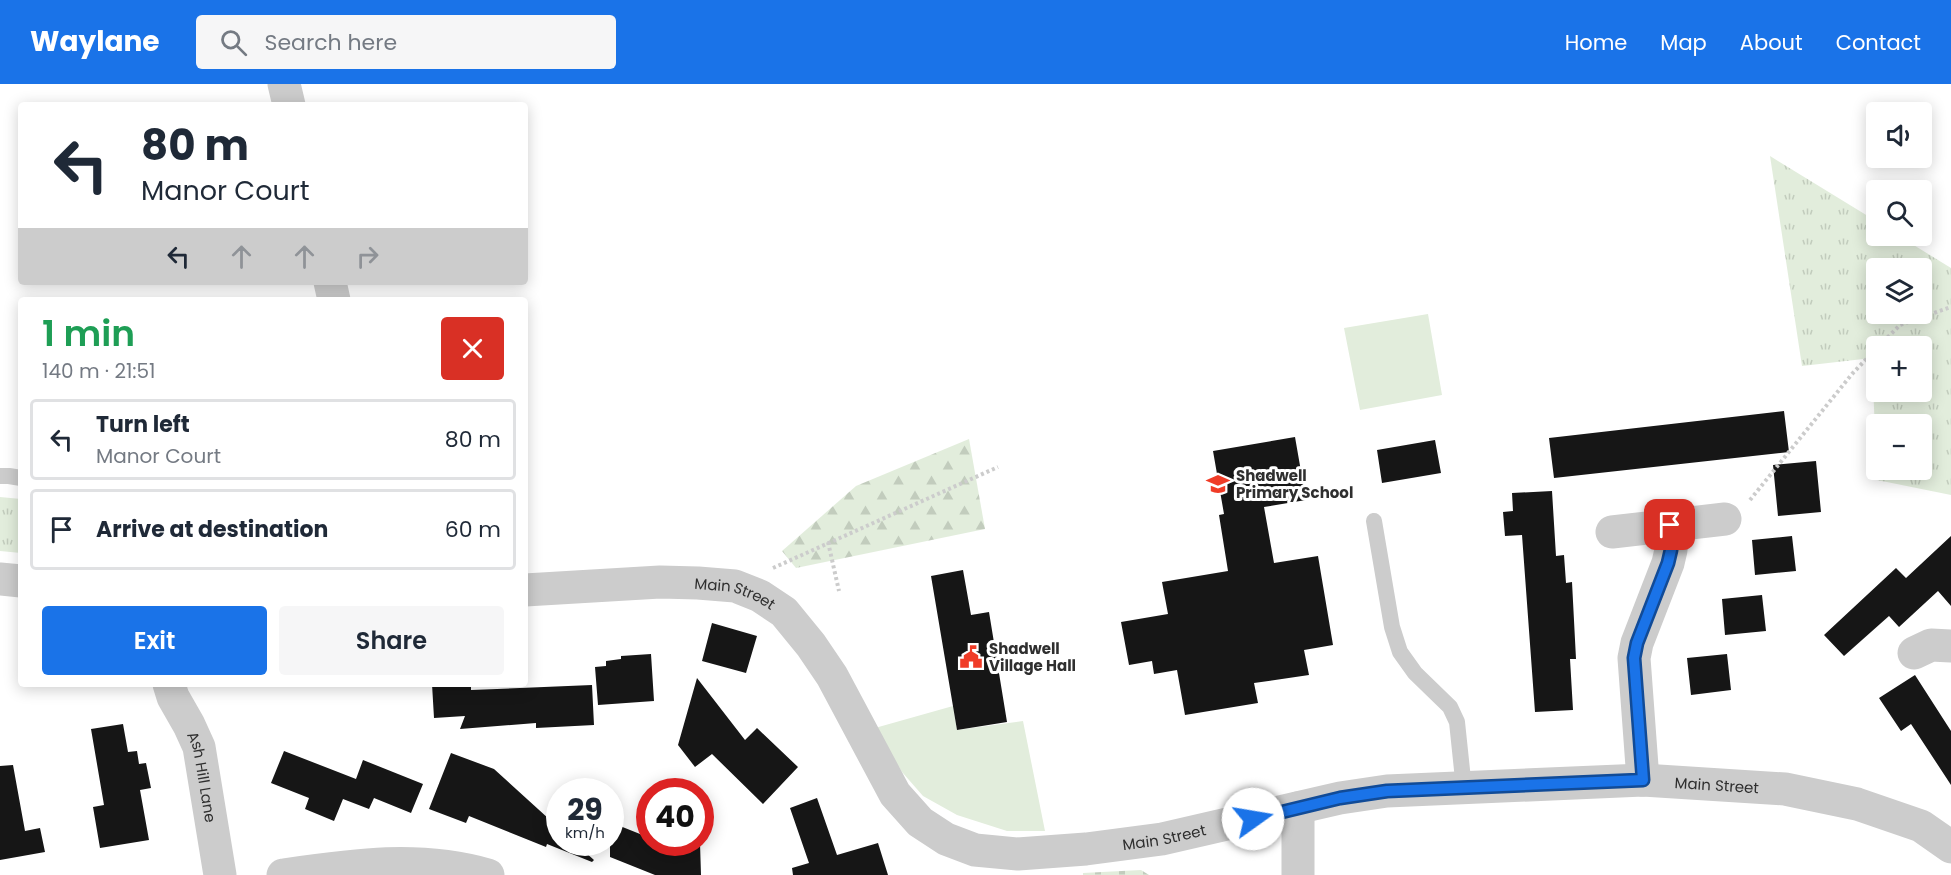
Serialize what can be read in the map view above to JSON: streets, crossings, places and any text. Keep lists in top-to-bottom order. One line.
{"streets":{"street":["Main Street","Ash Hill Lane"]},"places":{"school or university":["Shadwell Primary School"],"public building":["Shadwell Village Hall"]},"page":{"header":"Waylane","search":"Search here","nav":["Home","Map","About","Contact"],"map_buttons":["+","−"],"turn":["80 m","Manor Court"],"heading":["1 min","140 m · 21:51"],"list":[{"name":"Turn left","note":"Manor Court","value":"80 m"},{"name":"Arrive at destination","value":"60 m"}],"buttons":["Exit","Share"],"speed":"29 km/h","limit":"40"}}
